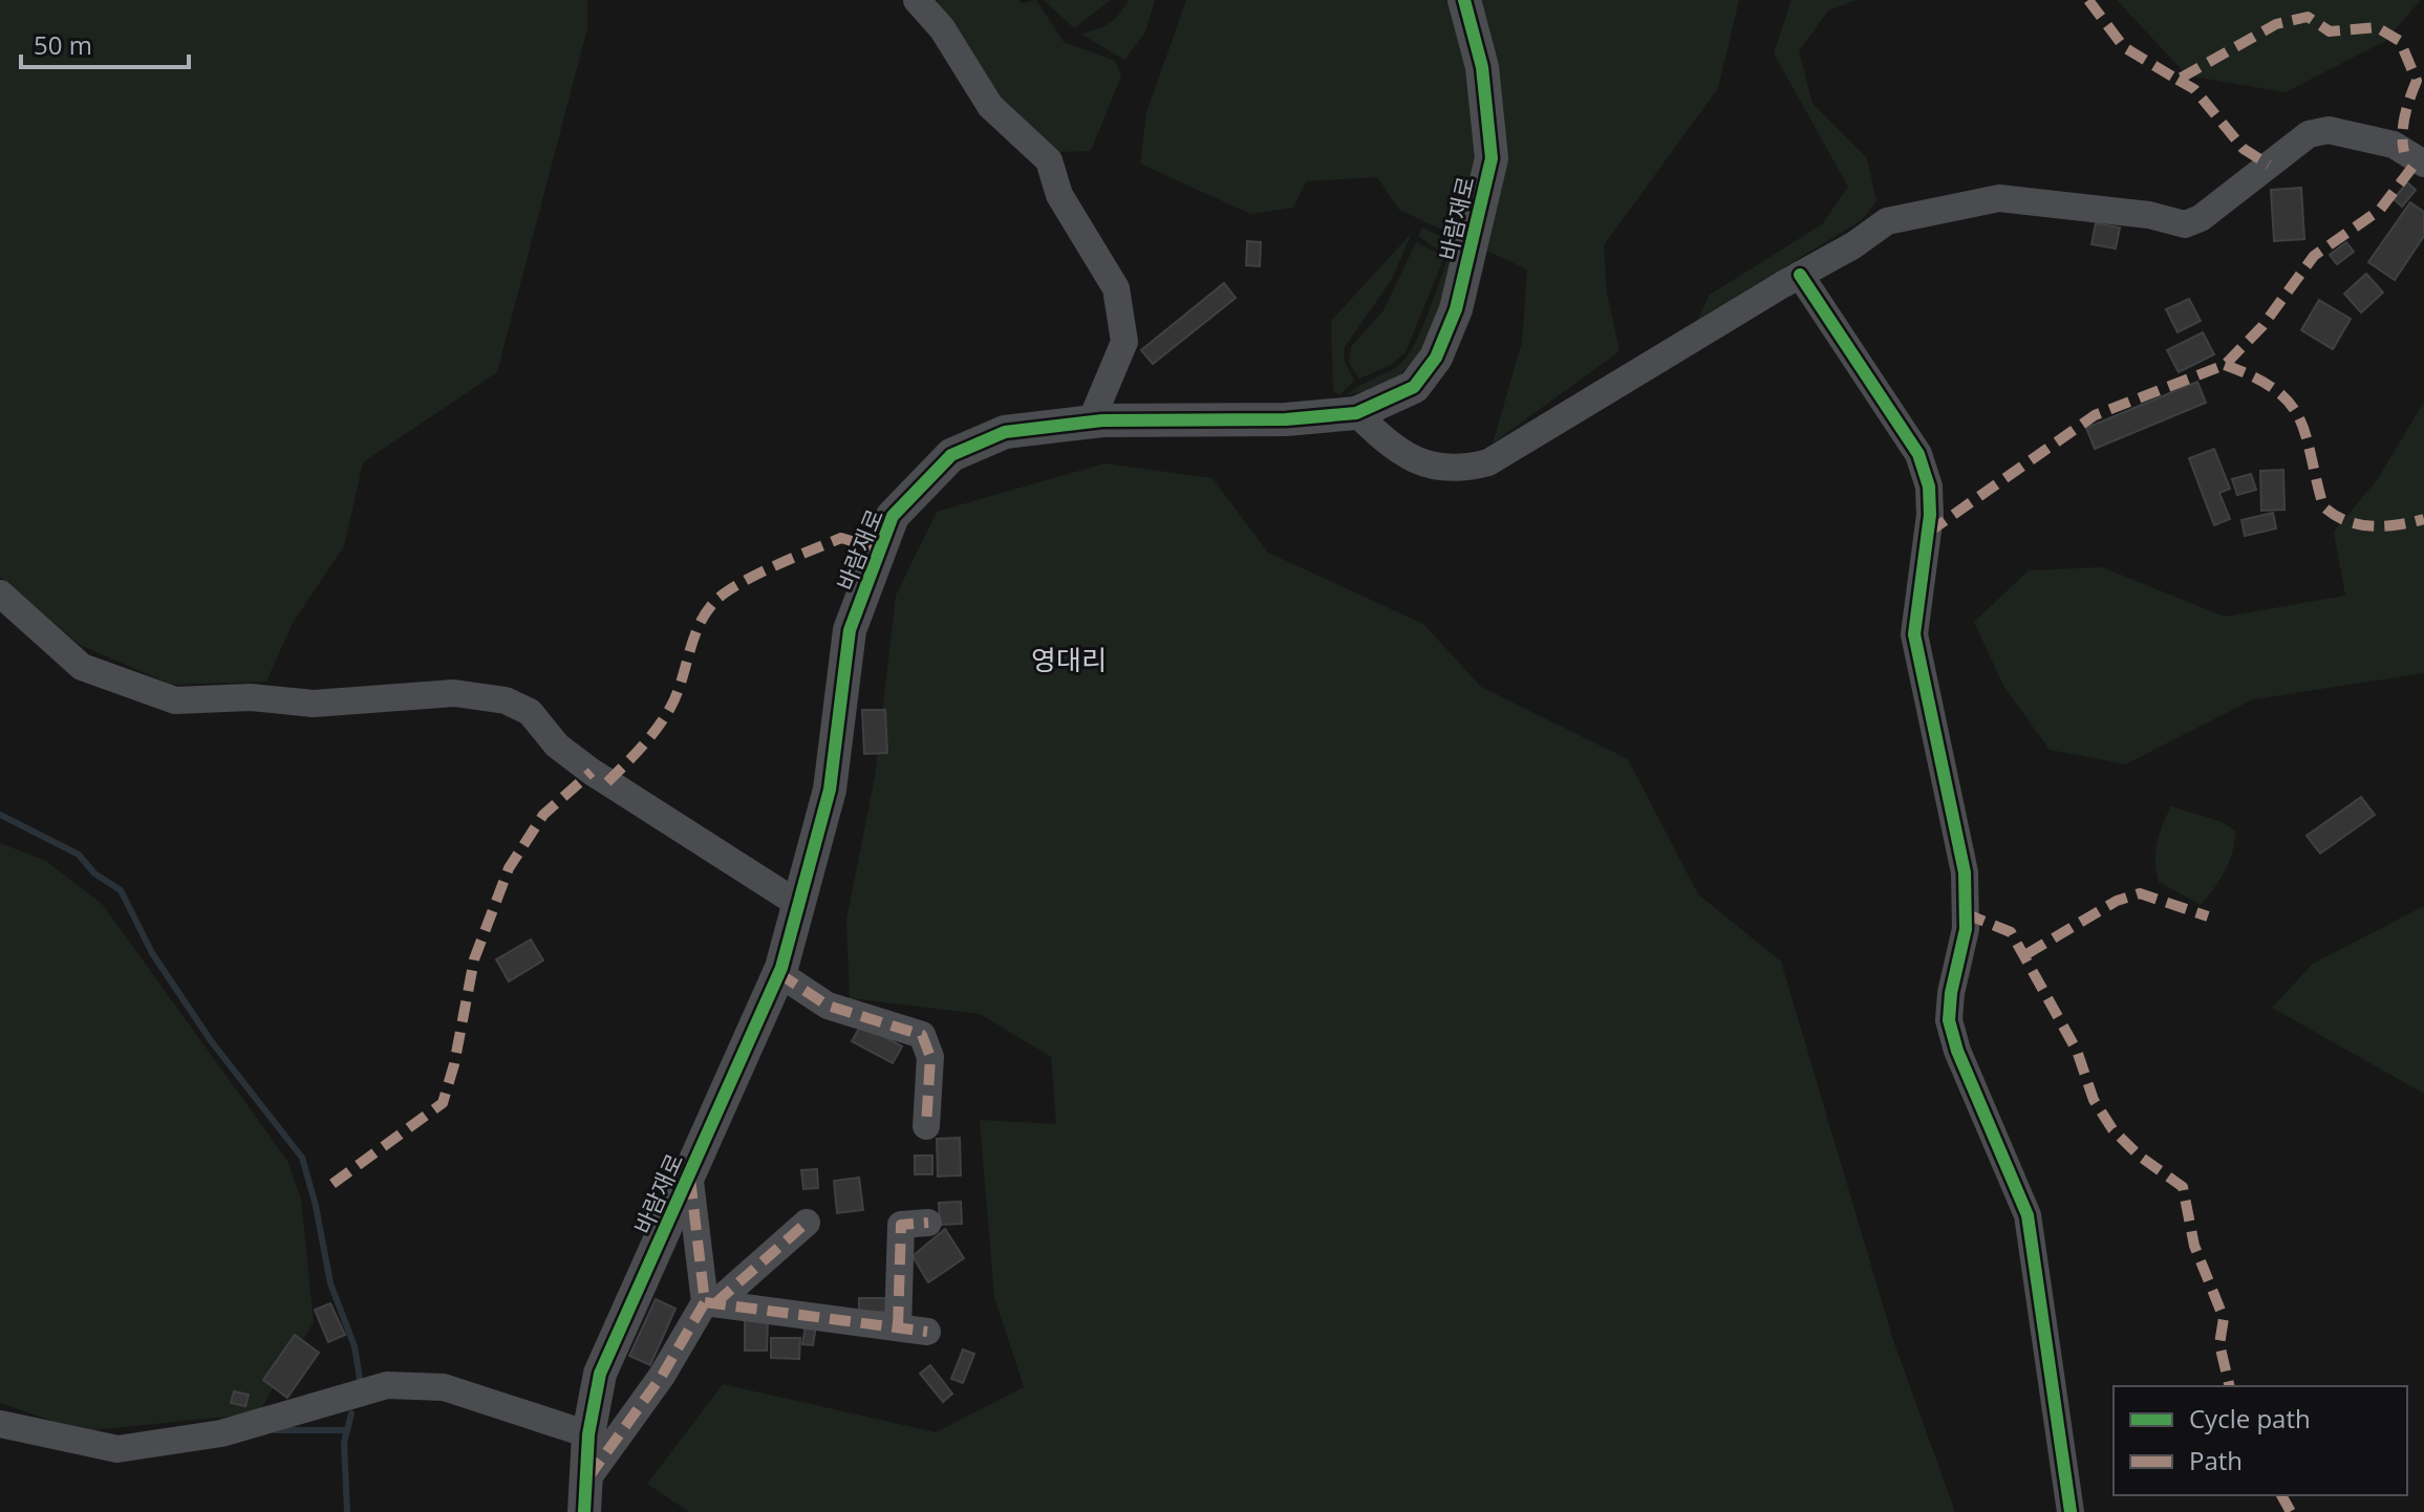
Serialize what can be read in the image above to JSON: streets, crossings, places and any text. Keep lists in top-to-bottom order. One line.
{"streets":{"street":["바람재로"]},"districts":["영대리"],"legend":["Cycle path","Path"],"scale_bar":"50 m"}
